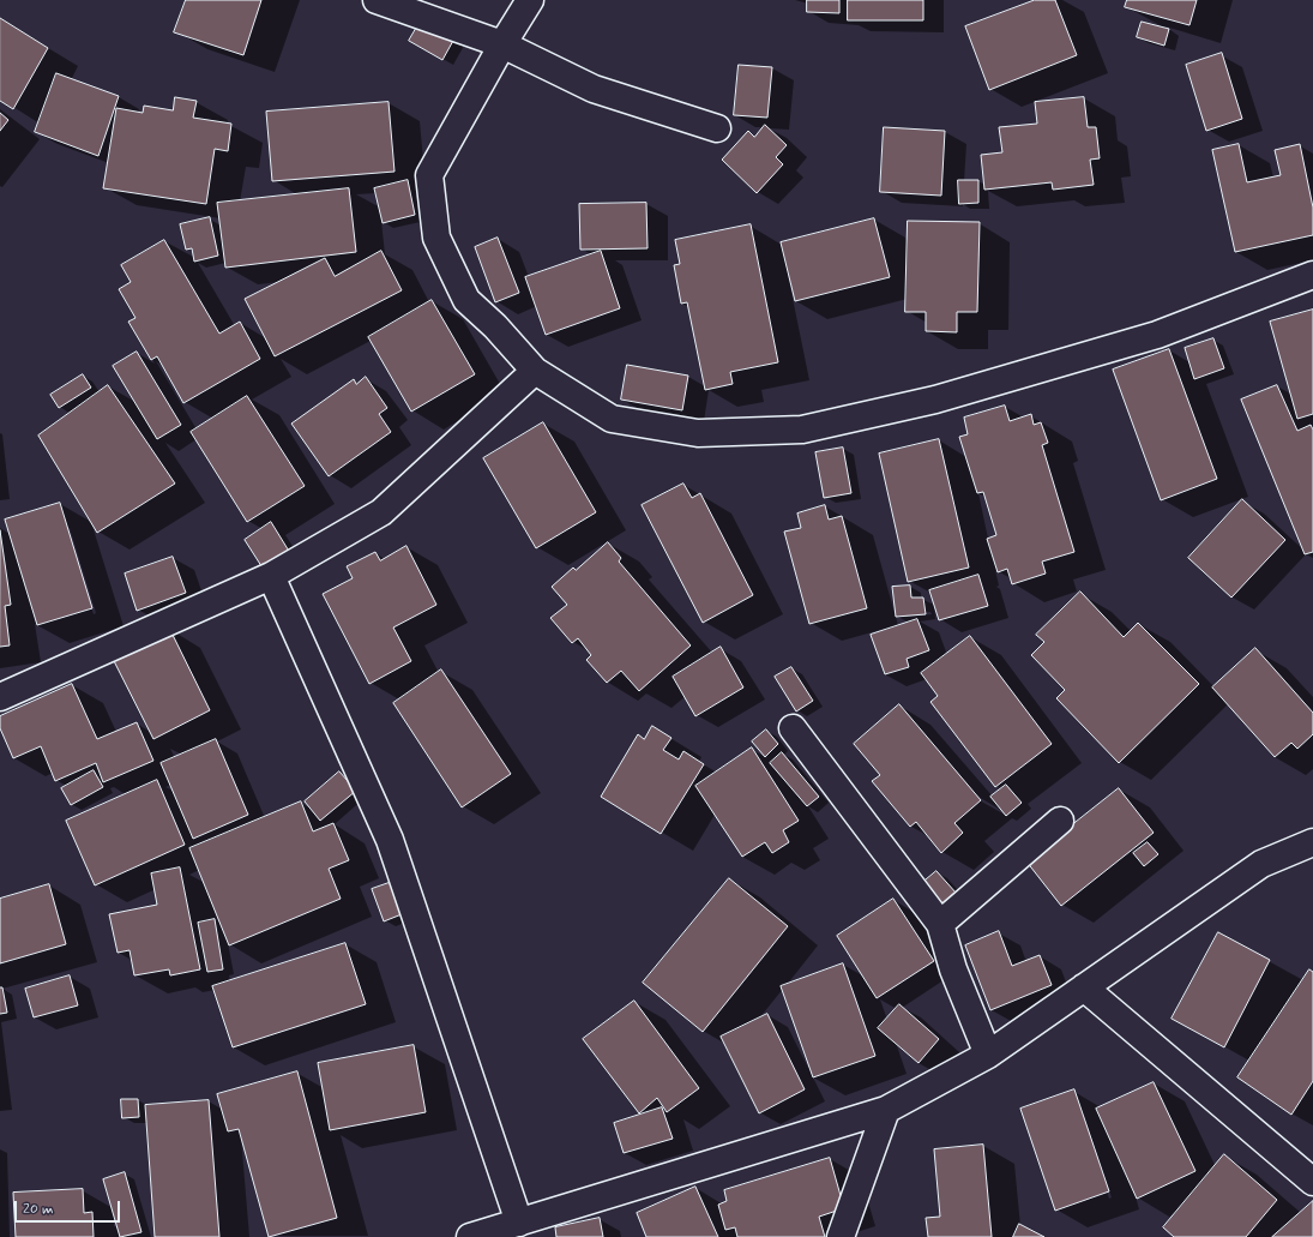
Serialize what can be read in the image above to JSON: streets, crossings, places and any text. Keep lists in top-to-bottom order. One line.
{"scale_bar":"20 m"}
